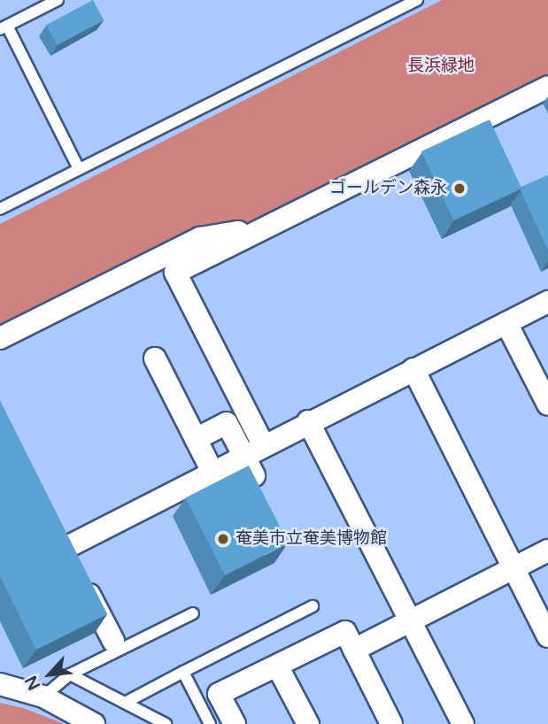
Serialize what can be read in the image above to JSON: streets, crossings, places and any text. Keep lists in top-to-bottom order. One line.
{"parks":["長浜緑地"],"places":["ゴールデン森永","奄美市立奄美博物館"],"north":"bottom left"}
